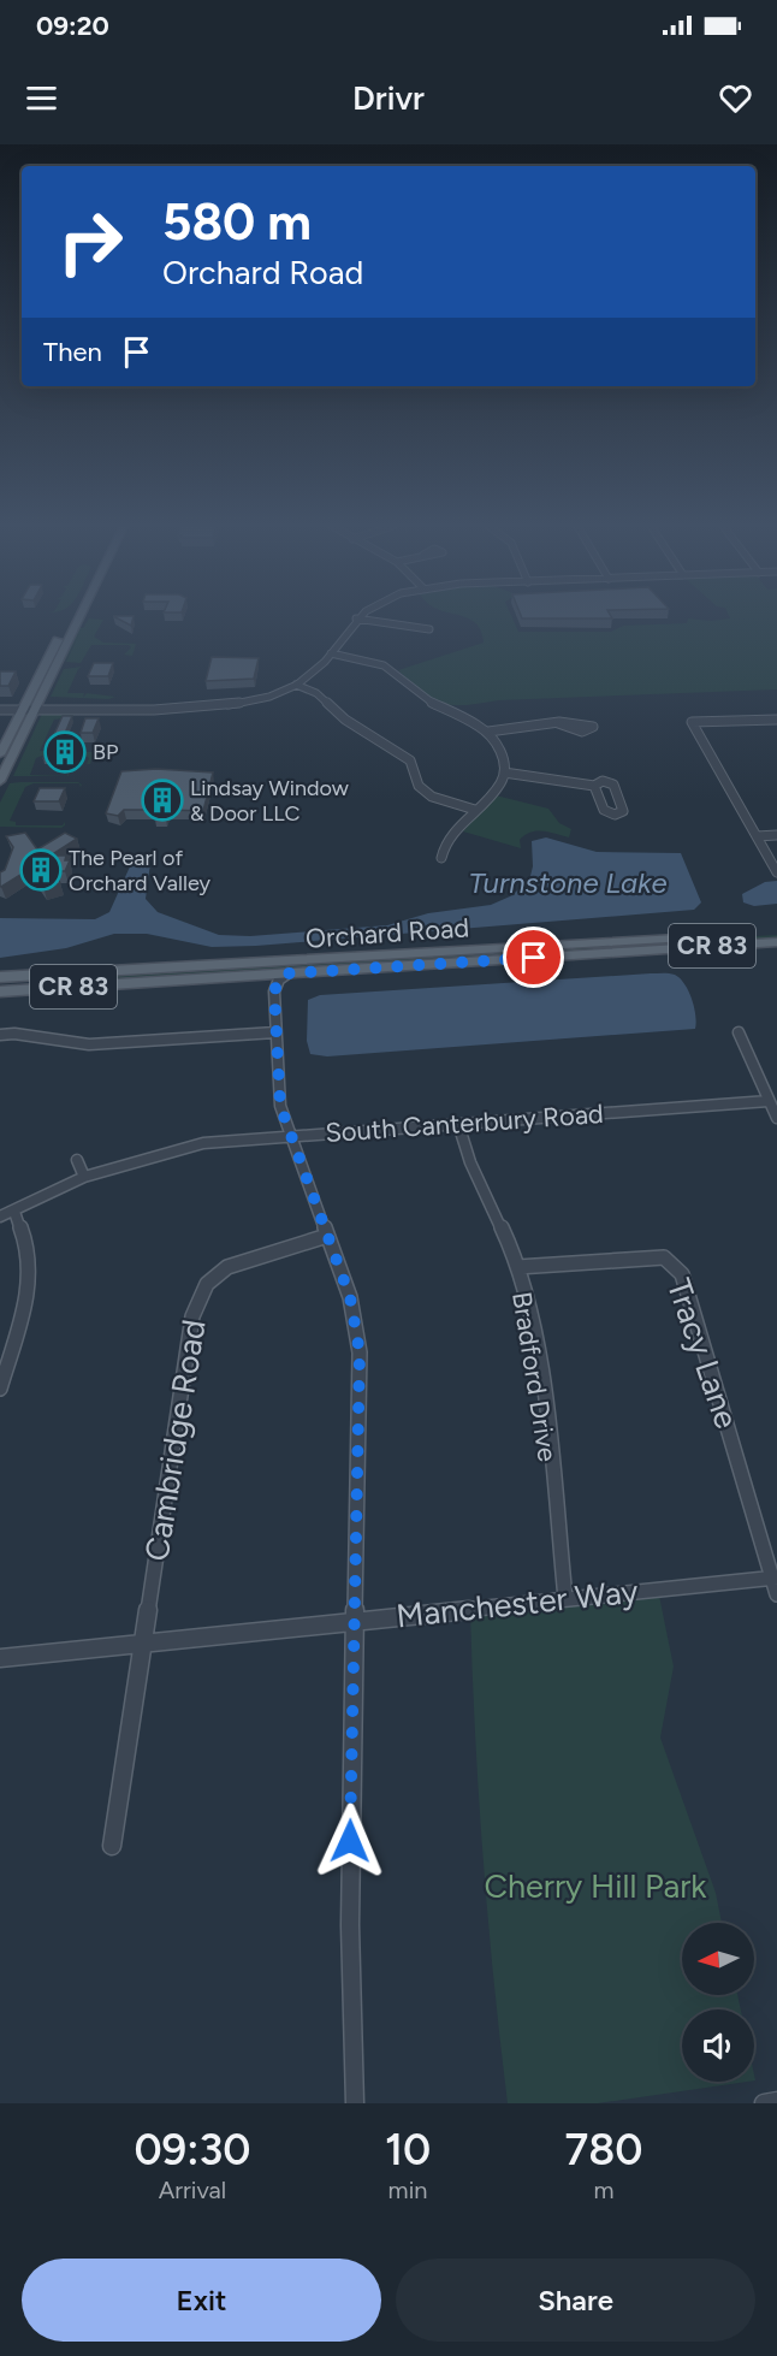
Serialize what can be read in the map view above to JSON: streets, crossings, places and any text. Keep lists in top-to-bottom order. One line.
{"streets":{"main road":["Orchard Road","CR 83"],"street":["South Canterbury Road","Tracy Lane","Bradford Drive","Cambridge Road","Manchester Way"]},"crossings":[["South Canterbury Road","Bradford Drive"],["Tracy Lane","Bradford Drive"],["Tracy Lane","Manchester Way"],["Bradford Drive","Manchester Way"],["Cambridge Road","Manchester Way"]],"water":["Turnstone Lake"],"parks":["Cherry Hill Park"],"places":{"building":["BP","Lindsay Window & Door LLC","The Pearl of Orchard Valley"]},"north":"left","page":{"status":"09:20","header":"Drivr","turn":["580 m","Orchard Road"],"then":"Then","eta":["09:30","Arrival","10","min","780","m"],"buttons":["Exit","Share"]}}
